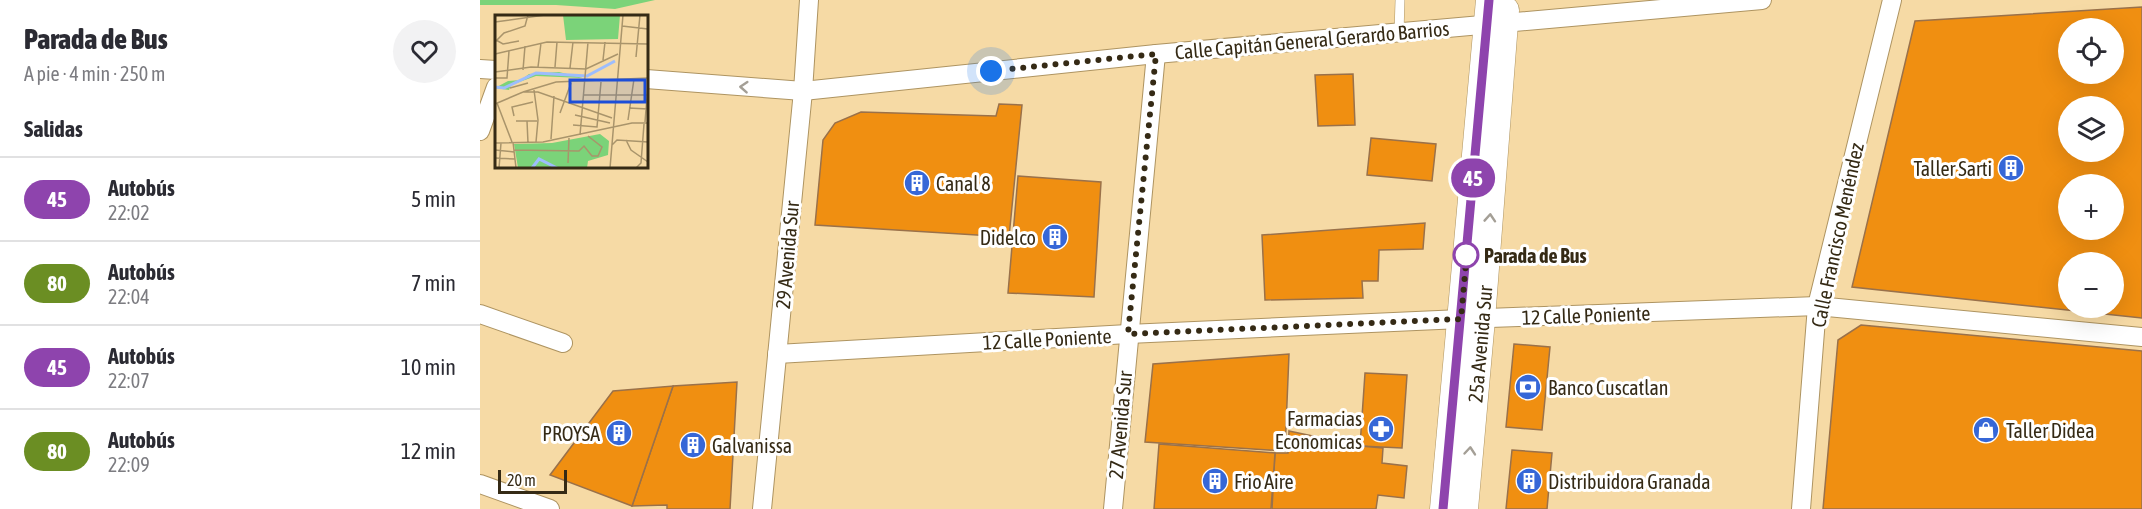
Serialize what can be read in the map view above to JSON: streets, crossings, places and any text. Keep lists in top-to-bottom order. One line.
{"streets":{"street":["Calle Capitán General Gerardo Barrios","Calle Francisco Menéndez","29 Avenida Sur","12 Calle Poniente","25a Avenida Sur","27 Avenida Sur"]},"crossings":[["Calle Capitán General Gerardo Barrios","29 Avenida Sur"],["Calle Capitán General Gerardo Barrios","25a Avenida Sur"],["Calle Capitán General Gerardo Barrios","27 Avenida Sur"],["Calle Francisco Menéndez","12 Calle Poniente"],["29 Avenida Sur","12 Calle Poniente"],["12 Calle Poniente","25a Avenida Sur"],["12 Calle Poniente","27 Avenida Sur"]],"places":{"building":["Taller Sarti","Canal 8","Didelco","PROYSA","Galvanissa","Frio Aire","Distribuidora Granada"],"other":["Parada de Bus"],"bank":["Banco Cuscatlan"],"pharmacy":["Farmacias Economicas"],"shop":["Taller Didea"]},"lines":["bus line 45"],"scale_bar":"20 m","page":{"heading":[["Parada de Bus","A pie · 4 min · 250 m"],"Salidas"],"on_map":"45","map_buttons":["+","−"],"list":[{"mark":"45","name":"Autobús","note":"22:02","value":"5 min"},{"mark":"80","name":"Autobús","note":"22:04","value":"7 min"},{"mark":"45","name":"Autobús","note":"22:07","value":"10 min"},{"mark":"80","name":"Autobús","note":"22:09","value":"12 min"}],"scale":"20 m"}}
